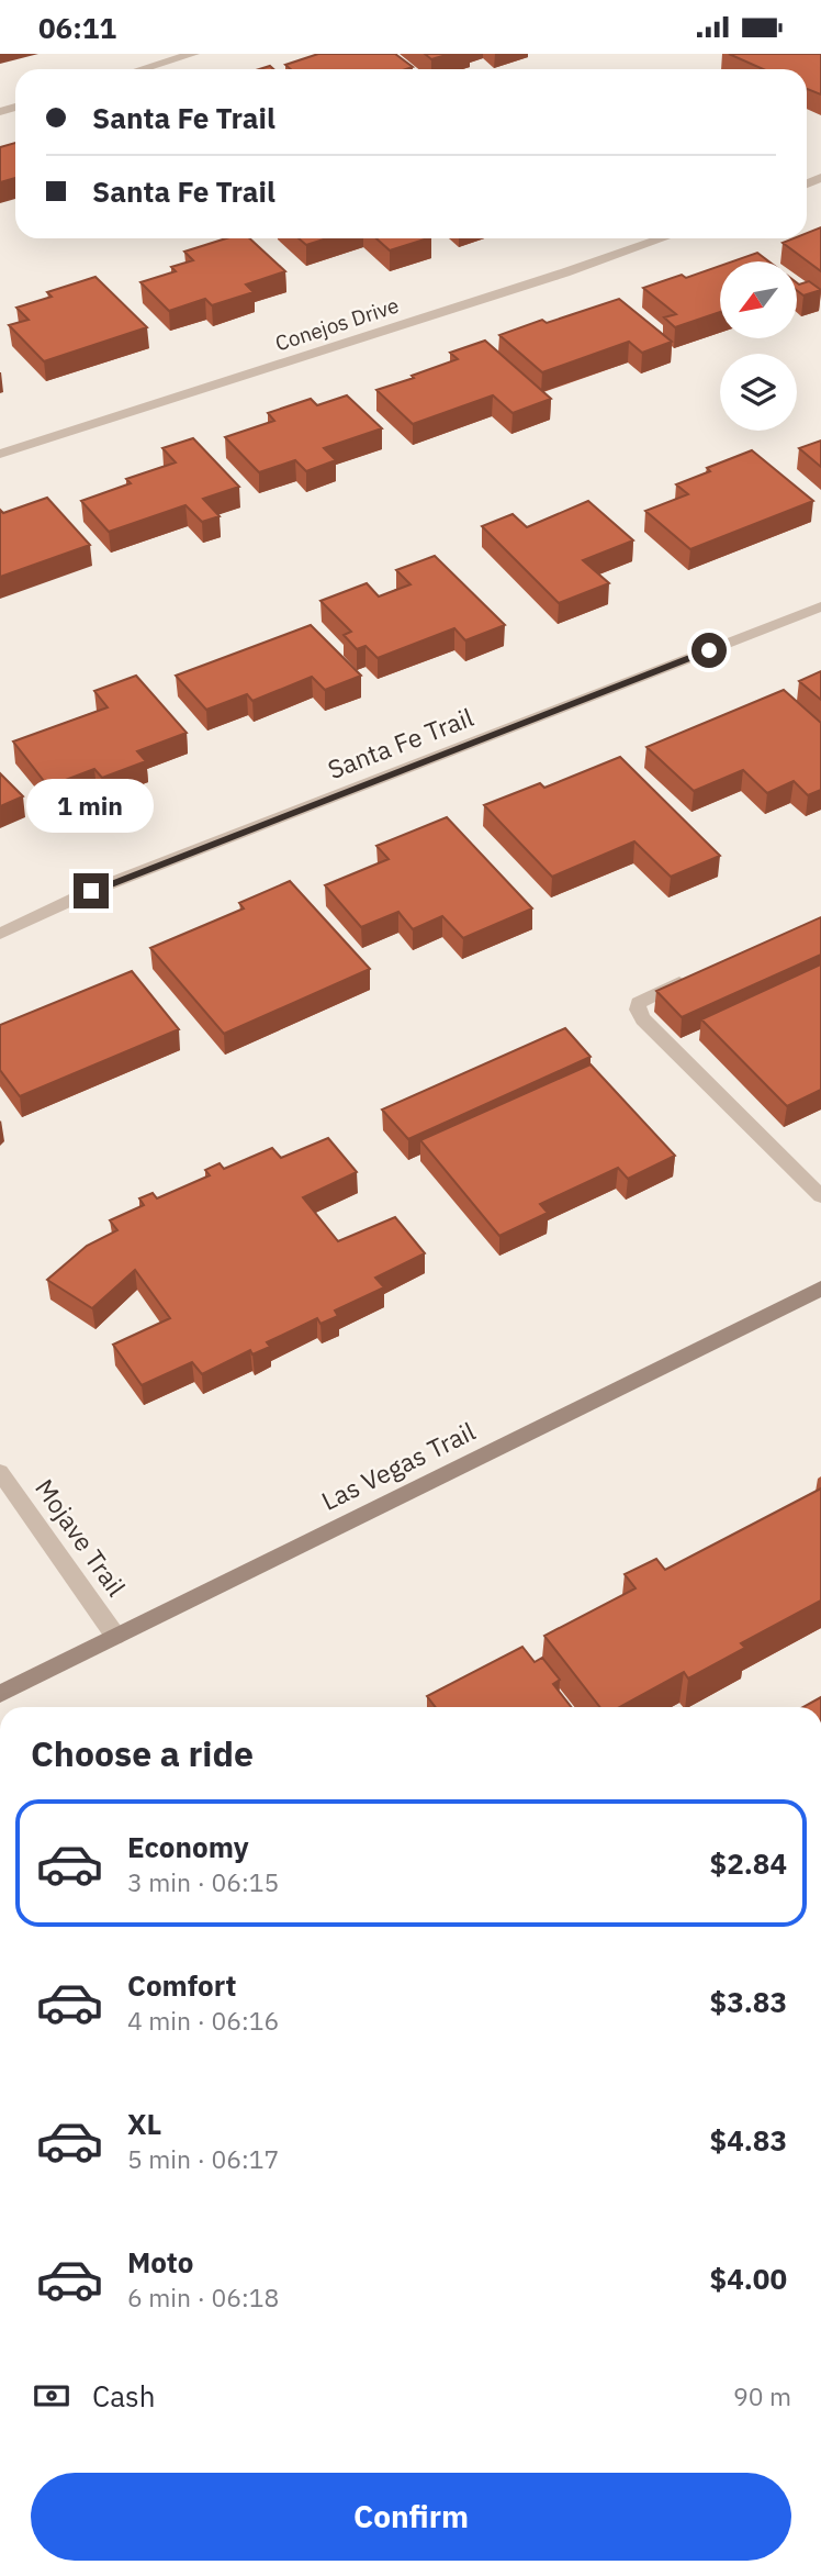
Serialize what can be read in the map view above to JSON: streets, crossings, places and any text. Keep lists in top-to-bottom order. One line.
{"streets":{"main road":["Las Vegas Trail"],"street":["Conejos Drive","Santa Fe Trail","Mojave Trail"]},"crossings":[["Las Vegas Trail","Mojave Trail"]],"north":"bottom left","page":{"status":"06:11","banner":["Santa Fe Trail","Santa Fe Trail"],"bubble":"1 min","heading":"Choose a ride","list":[{"name":"Economy","note":"3 min · 06:15","value":"$2.84"},{"name":"Comfort","note":"4 min · 06:16","value":"$3.83"},{"name":"XL","note":"5 min · 06:17","value":"$4.83"},{"name":"Moto","note":"6 min · 06:18","value":"$4.00"}],"pay":["Cash","90 m"],"buttons":"Confirm"}}
